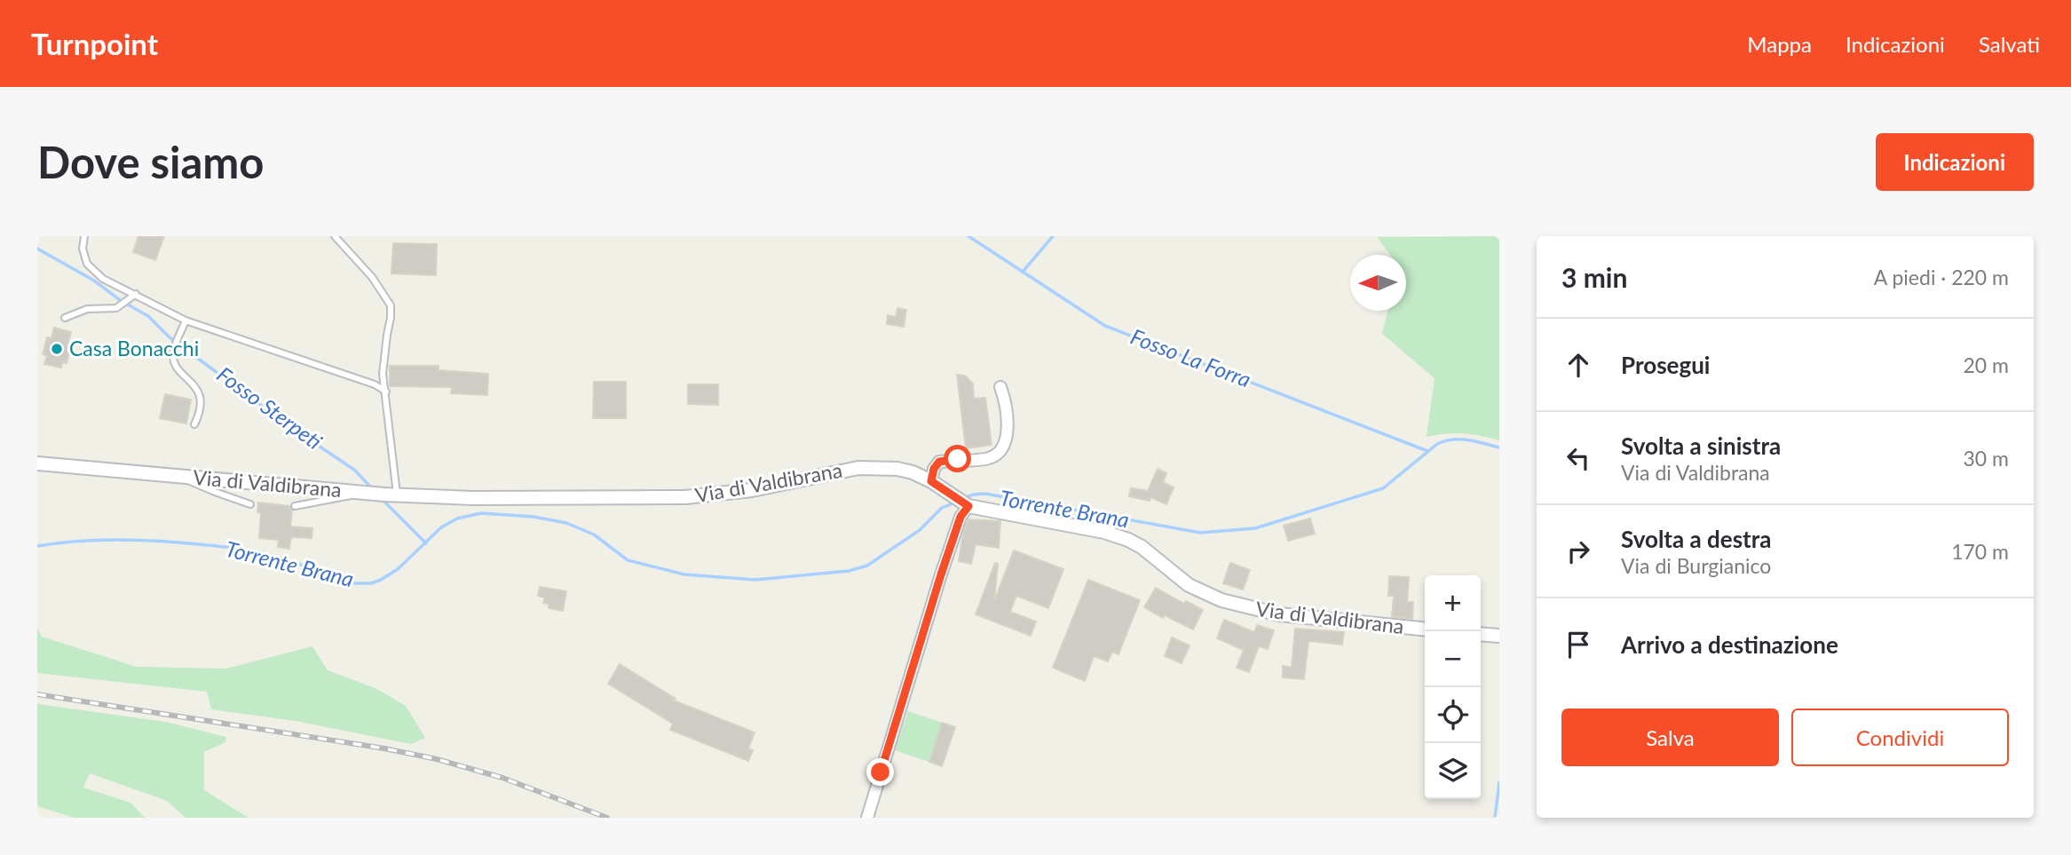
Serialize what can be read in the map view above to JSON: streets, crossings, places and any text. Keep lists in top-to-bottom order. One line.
{"streets":{"street":["Via di Valdibrana"]},"water":["Fosso La Forra","Fosso Sterpeti","Torrente Brana"],"places":["Casa Bonacchi"],"north":"left","page":{"header":"Turnpoint","nav":["Mappa","Indicazioni","Salvati"],"buttons":["Indicazioni",["Salva","Condividi"]],"title":"Dove siamo","heading":["3 min","A piedi · 220 m"],"list":[["Prosegui","20 m"],["Svolta a sinistra","Via di Valdibrana","30 m"],["Svolta a destra","Via di Burgianico","170 m"],"Arrivo a destinazione"],"map_buttons":["+","−"]}}
